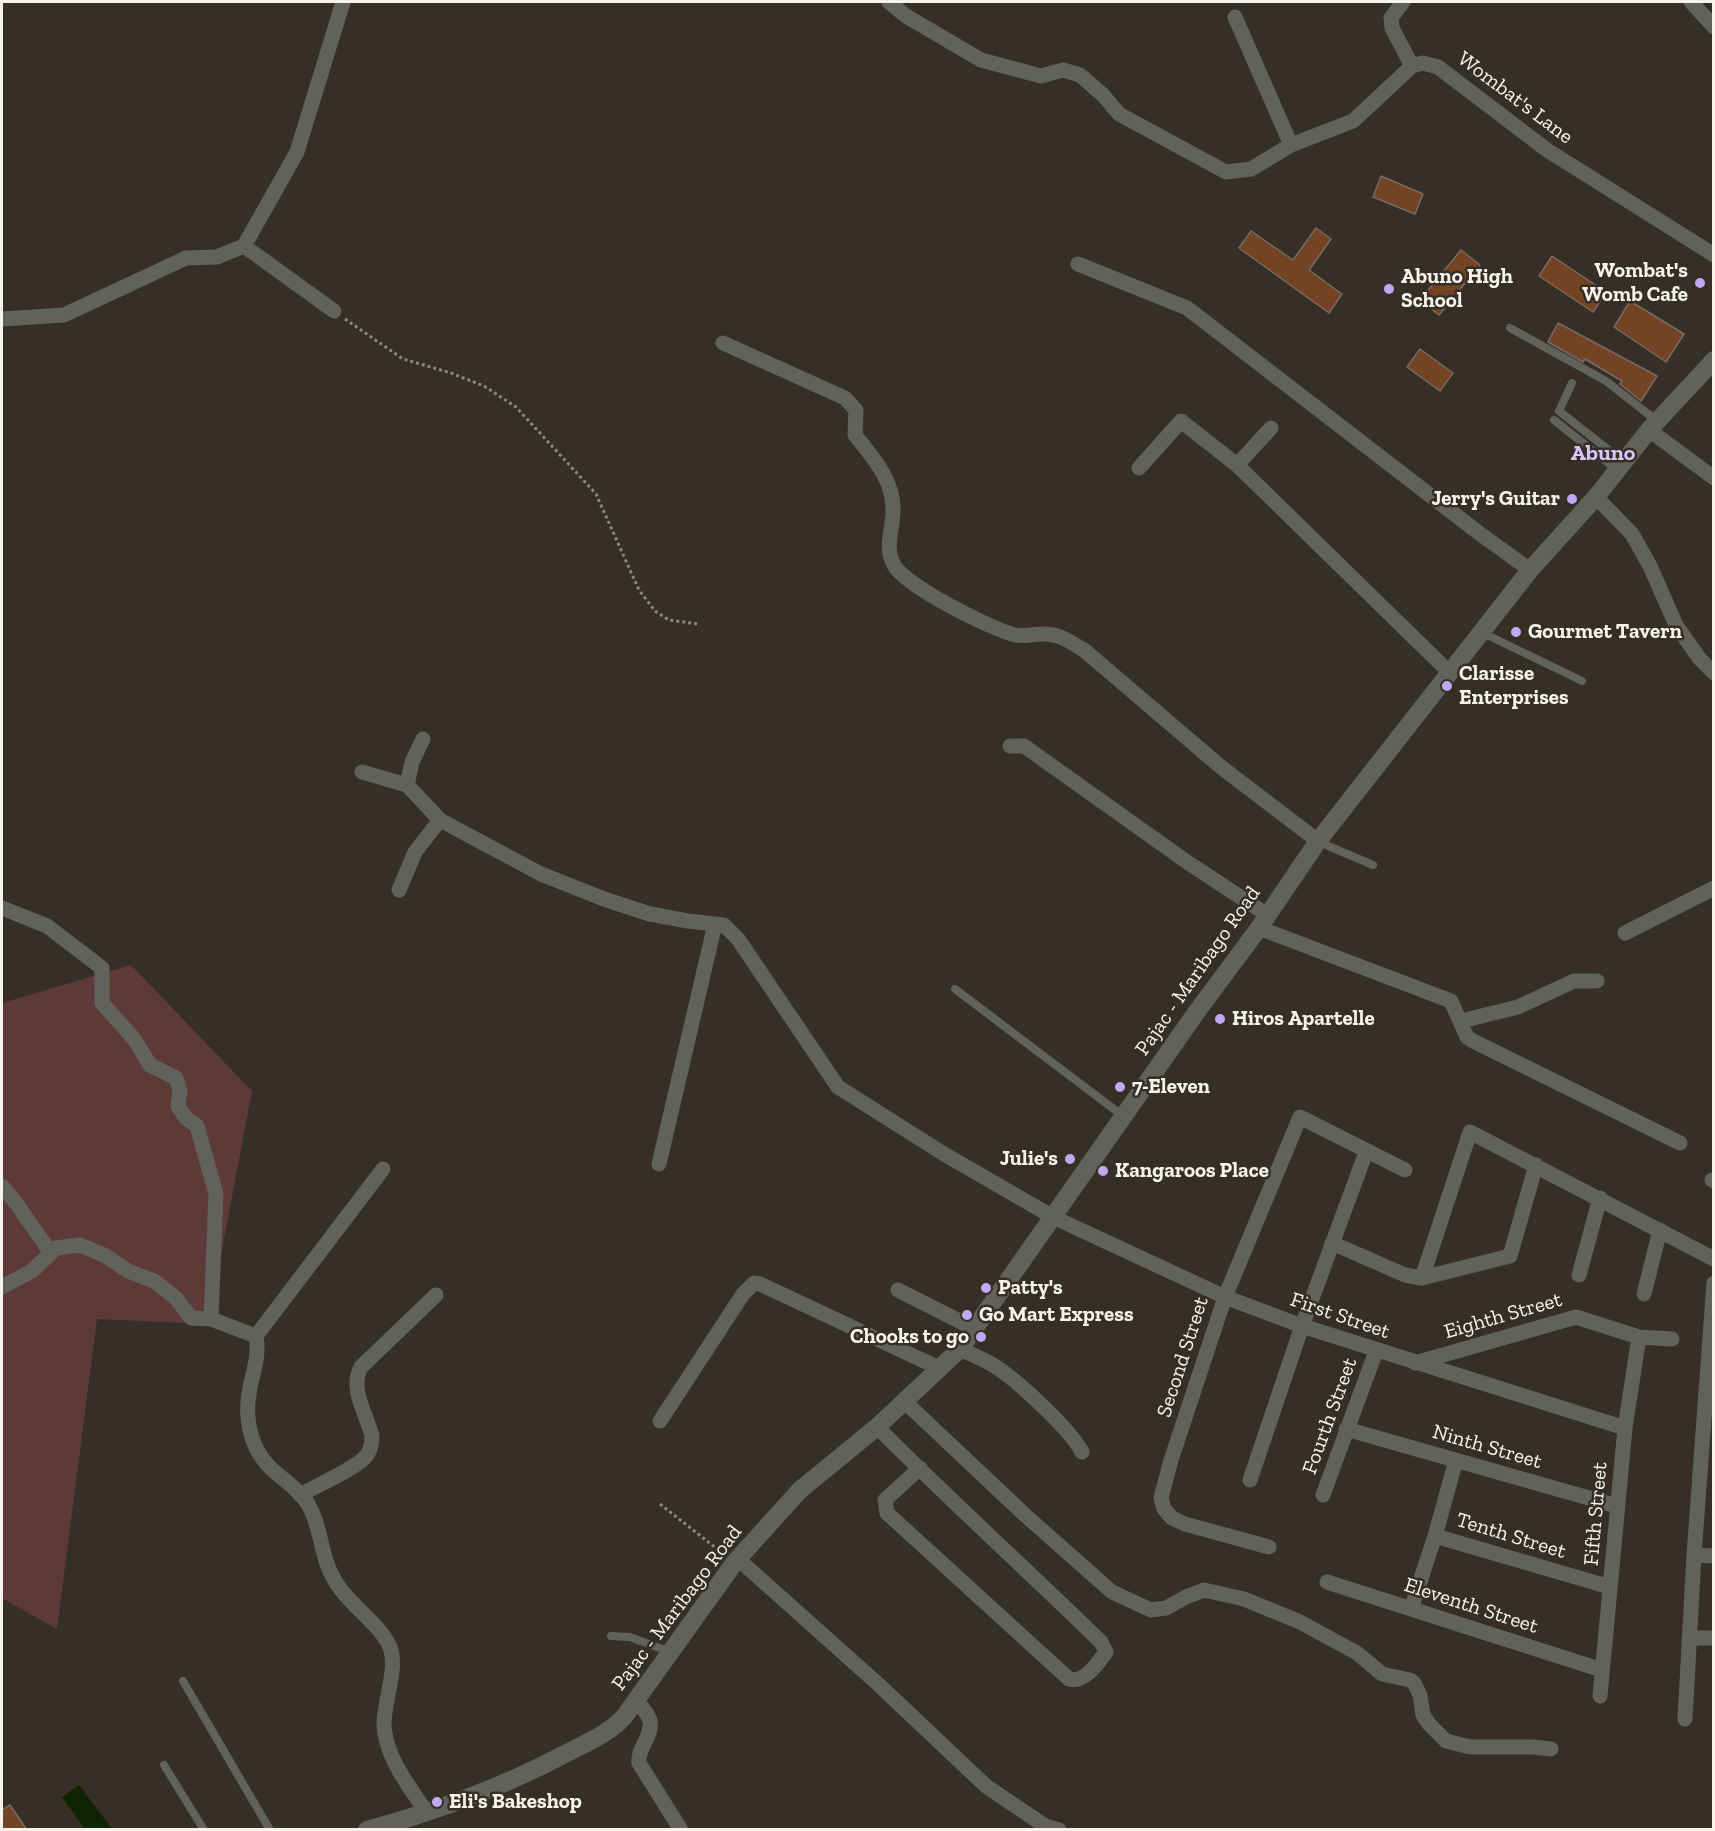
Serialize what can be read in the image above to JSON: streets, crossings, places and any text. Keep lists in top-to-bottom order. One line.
{"streets":{"street":["Wombat's Lane","Pajac - Maribago Road","First Street","Eighth Street","Second Street","Fourth Street","Ninth Street","Fifth Street","Tenth Street","Eleventh Street"]},"crossings":[["Pajac - Maribago Road","First Street"],["First Street","Eighth Street"],["First Street","Second Street"],["First Street","Fourth Street"],["First Street","Fifth Street"],["Eighth Street","Fifth Street"],["Fourth Street","Ninth Street"],["Ninth Street","Fifth Street"],["Fifth Street","Tenth Street"],["Fifth Street","Eleventh Street"]],"districts":["Abuno"],"places":["Wombat's Womb Cafe","Abuno High School","Jerry's Guitar","Gourmet Tavern","Clarisse Enterprises","Hiros Apartelle","7-Eleven","Julie's","Kangaroos Place","Patty's","Go Mart Express","Chooks to go","Eli's Bakeshop"]}
